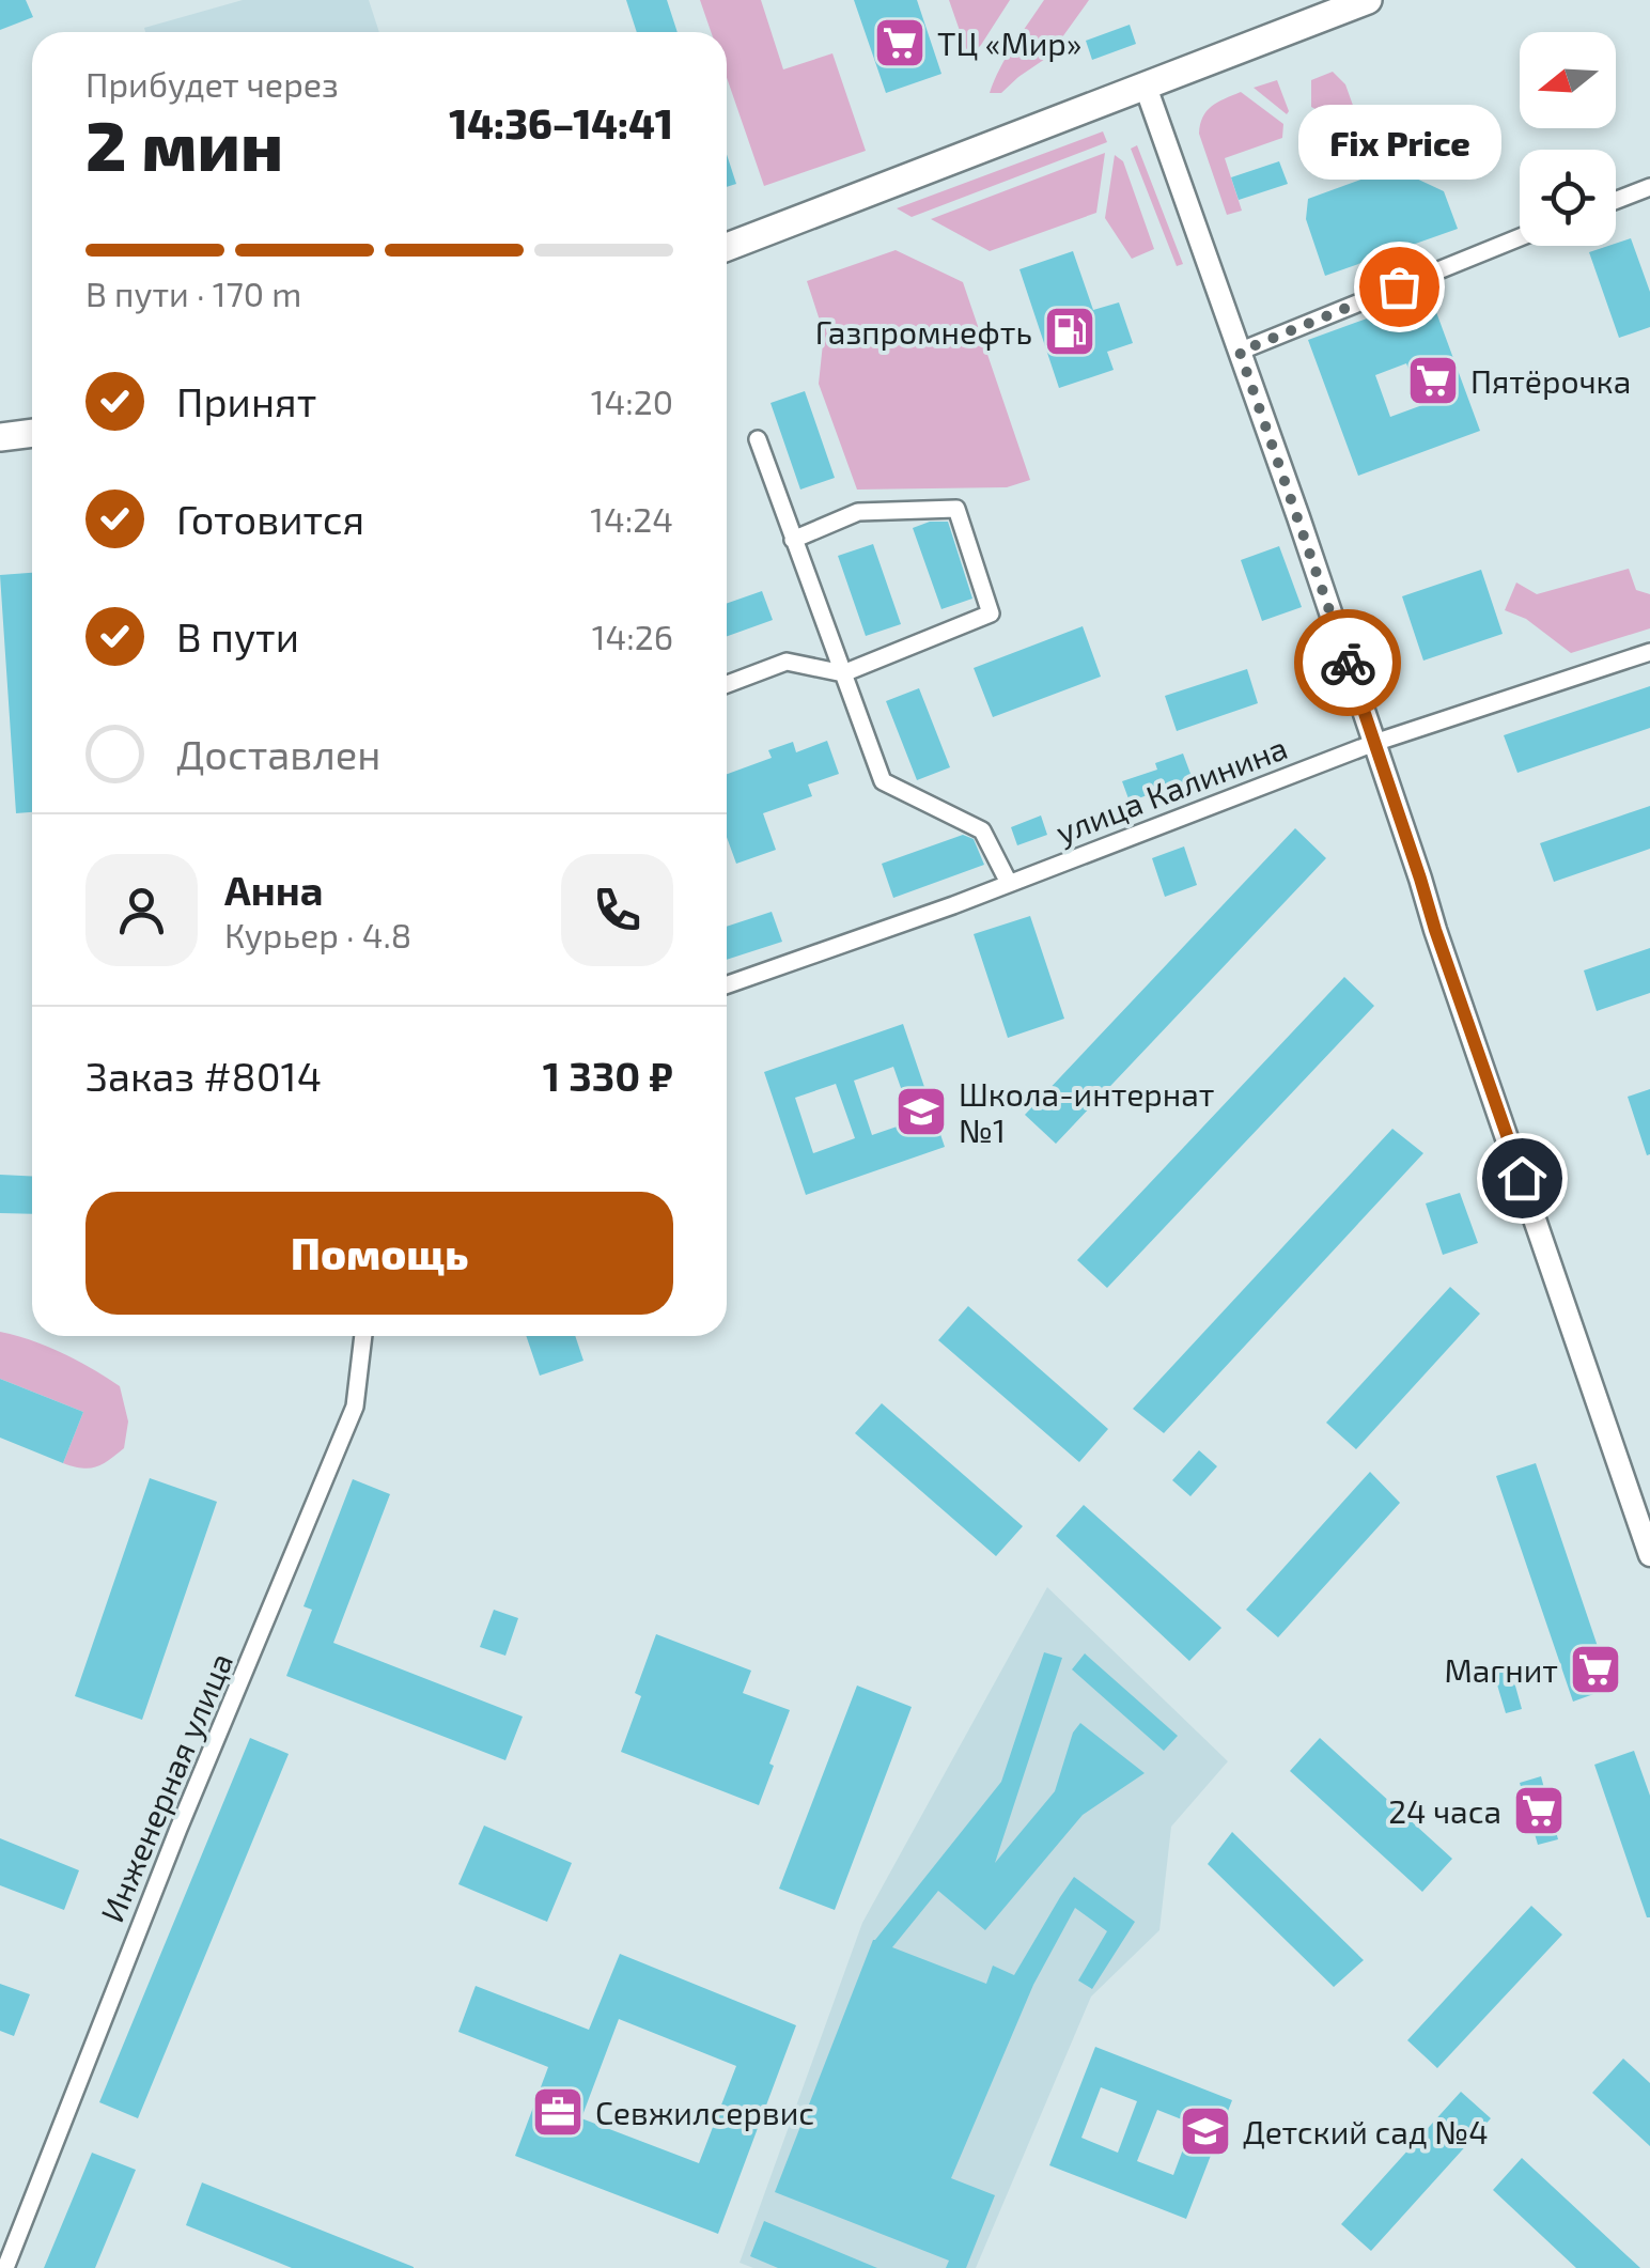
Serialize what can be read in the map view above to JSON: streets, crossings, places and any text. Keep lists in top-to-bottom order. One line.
{"streets":{"street":["улица Калинина","Инженерная улица"]},"places":{"supermarket":["ТЦ «Мир»","Пятёрочка","Магнит","24 часа"],"other":["Fix Price"],"fuel station":["Газпромнефть"],"school or university":["Школа-интернат №1","Детский сад №4"],"office":["Севжилсервис"]},"north":"left","page":{"heading":["2 мин","Прибудет через","14:36–14:41"],"panel":["Анна","Курьер · 4.8","Заказ #8014","1 330 ₽"],"bubble":"Fix Price","bar":"В пути · 170 m","list":[["Принят","14:20"],["Готовится","14:24"],["В пути","14:26"],"Доставлен"],"buttons":"Помощь"}}
